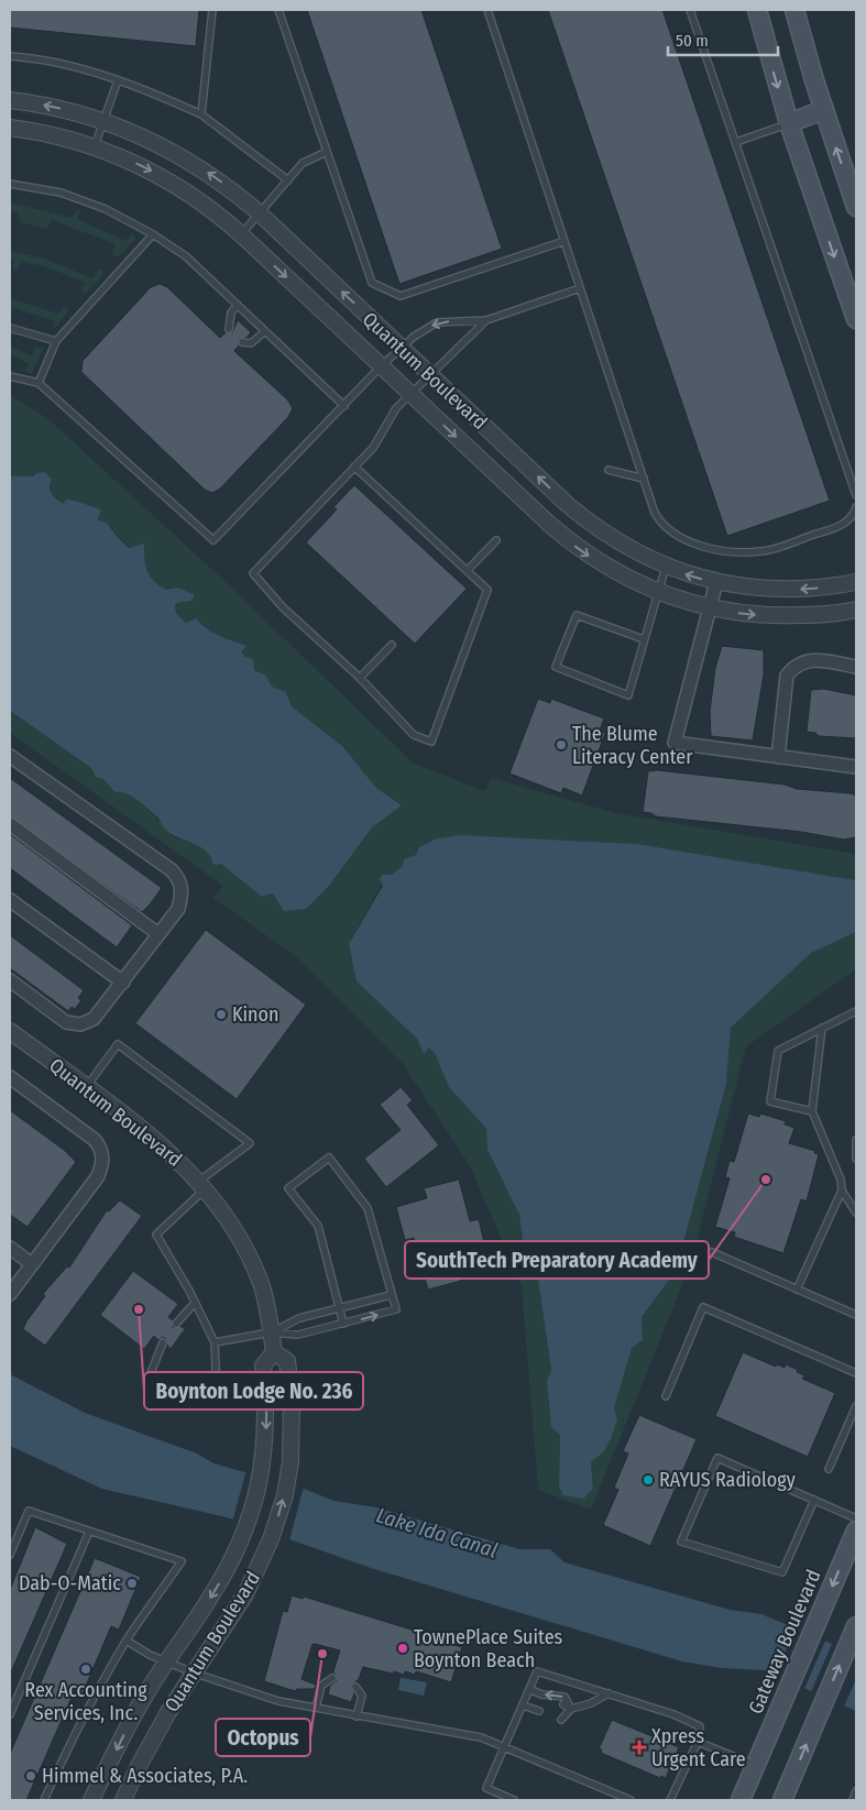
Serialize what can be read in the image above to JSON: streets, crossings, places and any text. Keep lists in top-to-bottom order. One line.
{"streets":{"main road":["Gateway Boulevard"],"street":["Quantum Boulevard"]},"water":["Lake Ida Canal"],"places":{"other":["The Blume Literacy Center","Kinon","SouthTech Preparatory Academy","Boynton Lodge No. 236","RAYUS Radiology","Dab-O-Matic","TownePlace Suites Boynton Beach","Octopus","Rex Accounting Services, Inc.","Himmel & Associates, P.A."],"health":["Xpress Urgent Care"]},"scale_bar":"50 m"}
